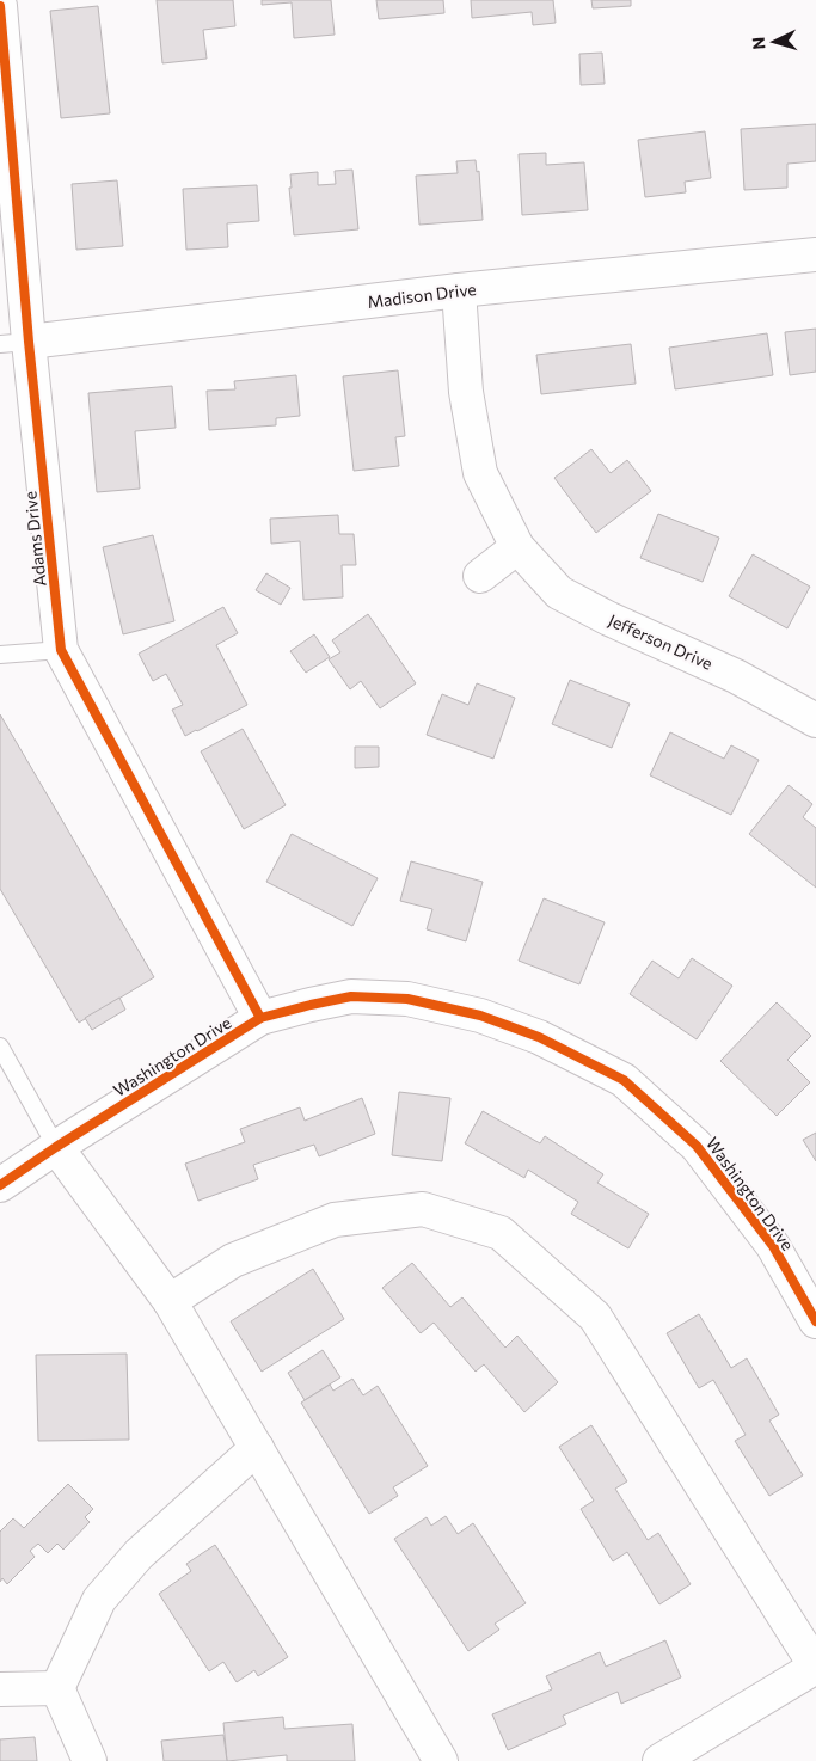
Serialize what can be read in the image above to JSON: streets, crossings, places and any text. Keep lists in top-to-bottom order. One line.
{"streets":{"street":["Madison Drive","Adams Drive","Jefferson Drive","Washington Drive"]},"crossings":[["Madison Drive","Adams Drive"],["Madison Drive","Jefferson Drive"],["Adams Drive","Washington Drive"]],"north":"left"}
